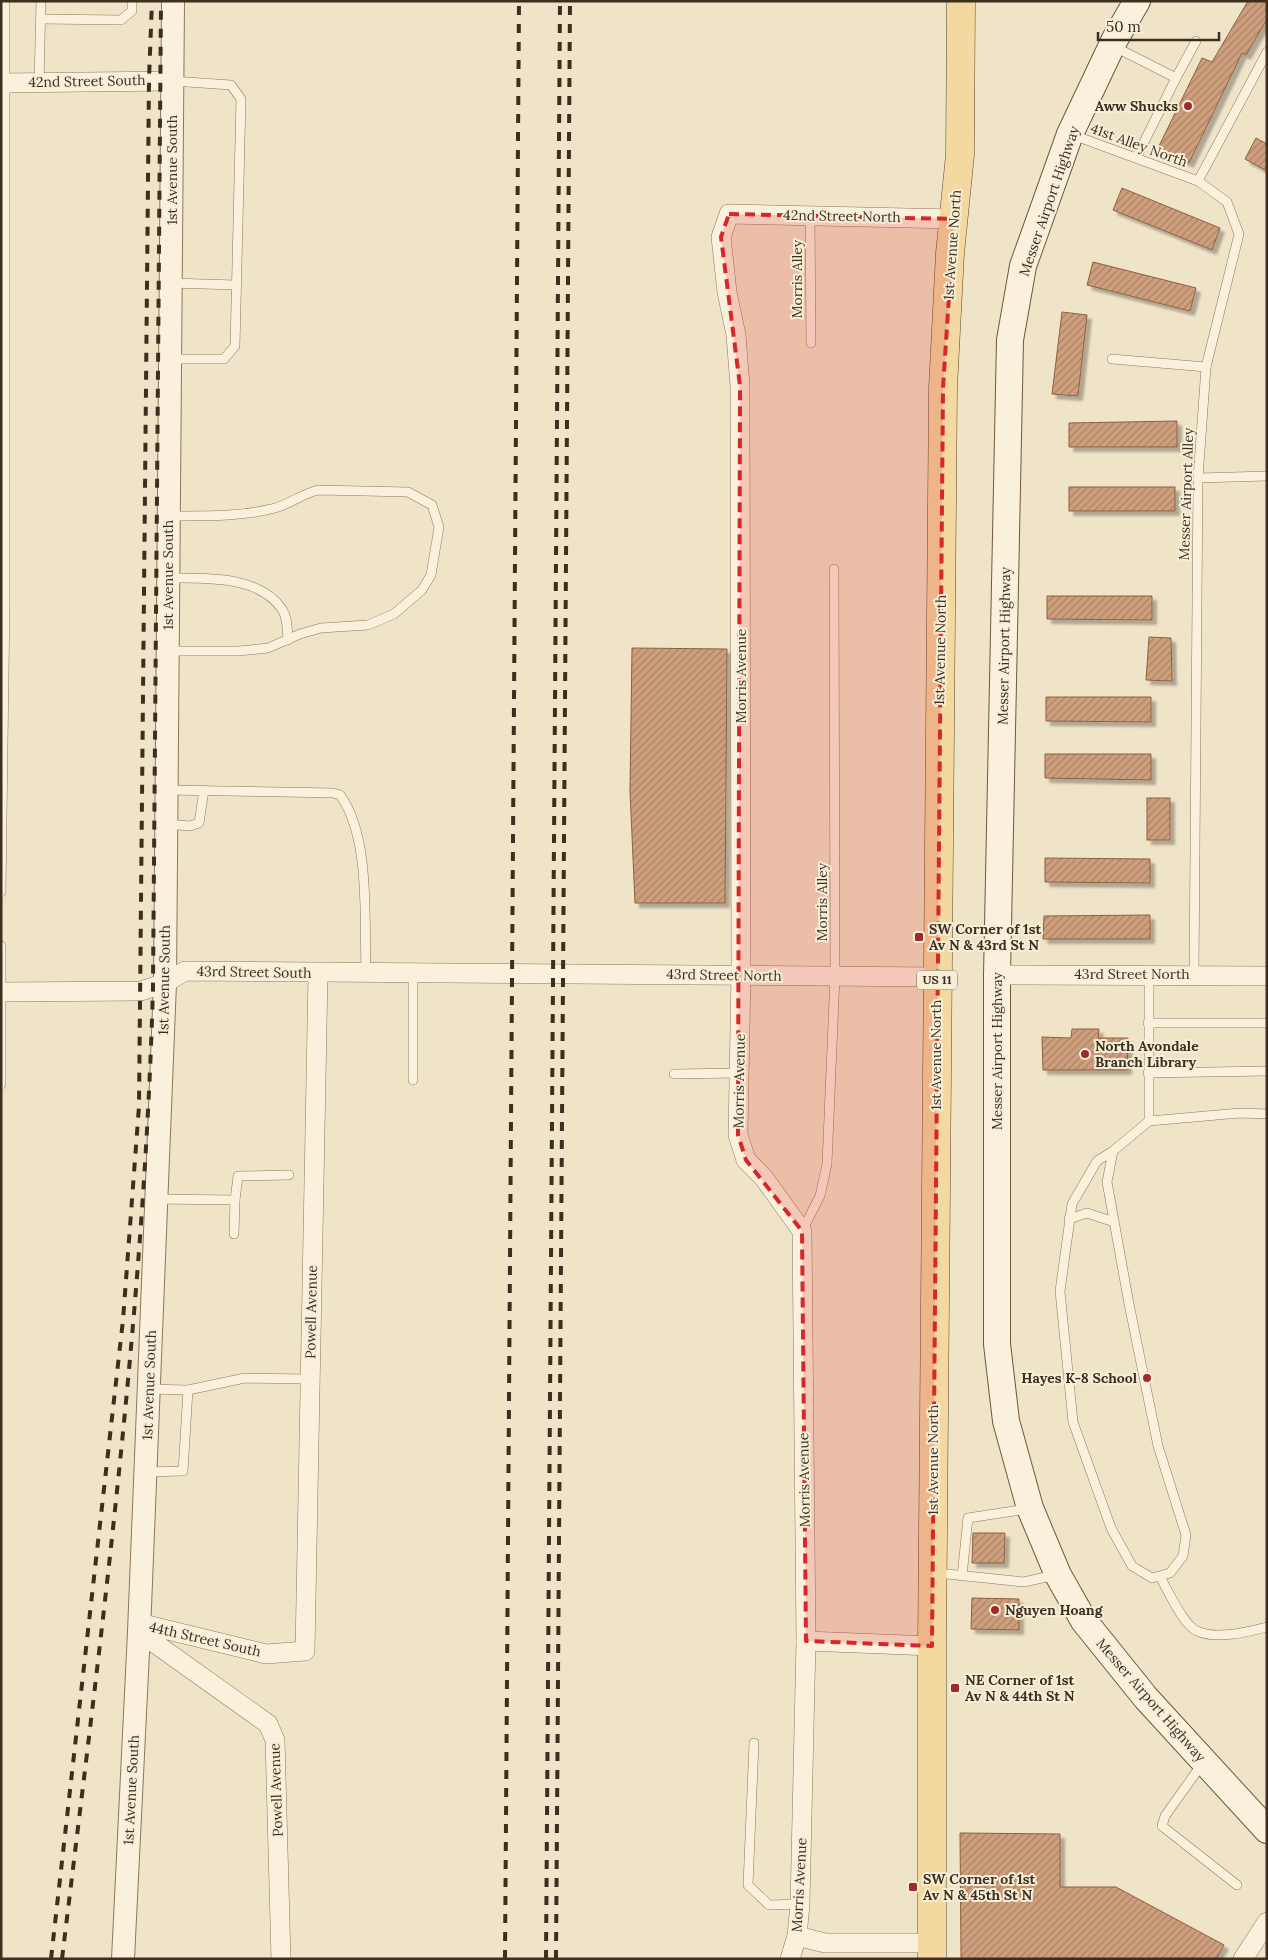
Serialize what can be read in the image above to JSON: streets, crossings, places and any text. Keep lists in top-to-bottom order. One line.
{"streets":{"main road":["Messer Airport Highway","1st Avenue North","US 11"],"street":["42nd Street South","1st Avenue South","42nd Street North","Morris Avenue","43rd Street South","43rd Street North","Powell Avenue","44th Street South"],"lane":["41st Alley North","Morris Alley","Messer Airport Alley"]},"crossings":[["42nd Street South","1st Avenue South"],["41st Alley North","Messer Airport Highway"],["41st Alley North","Messer Airport Alley"],["1st Avenue South","43rd Street South"],["1st Avenue South","Powell Avenue"],["1st Avenue South","44th Street South"],["Messer Airport Highway","43rd Street North"],["42nd Street North","1st Avenue North"],["42nd Street North","Morris Alley"],["42nd Street North","Morris Avenue"],["1st Avenue North","43rd Street North"],["Morris Alley","Morris Avenue"],["Morris Alley","43rd Street North"],["Messer Airport Alley","43rd Street North"],["Morris Avenue","43rd Street North"],["43rd Street South","43rd Street North"],["43rd Street South","Powell Avenue"],["Powell Avenue","44th Street South"]],"places":{"other":["Aww Shucks","North Avondale Branch Library","Hayes K-8 School","Nguyen Hoang"],"transit":["SW Corner of 1st Av N & 43rd St N","NE Corner of 1st Av N & 44th St N","SW Corner of 1st Av N & 45th St N"]},"scale_bar":"50 m"}
